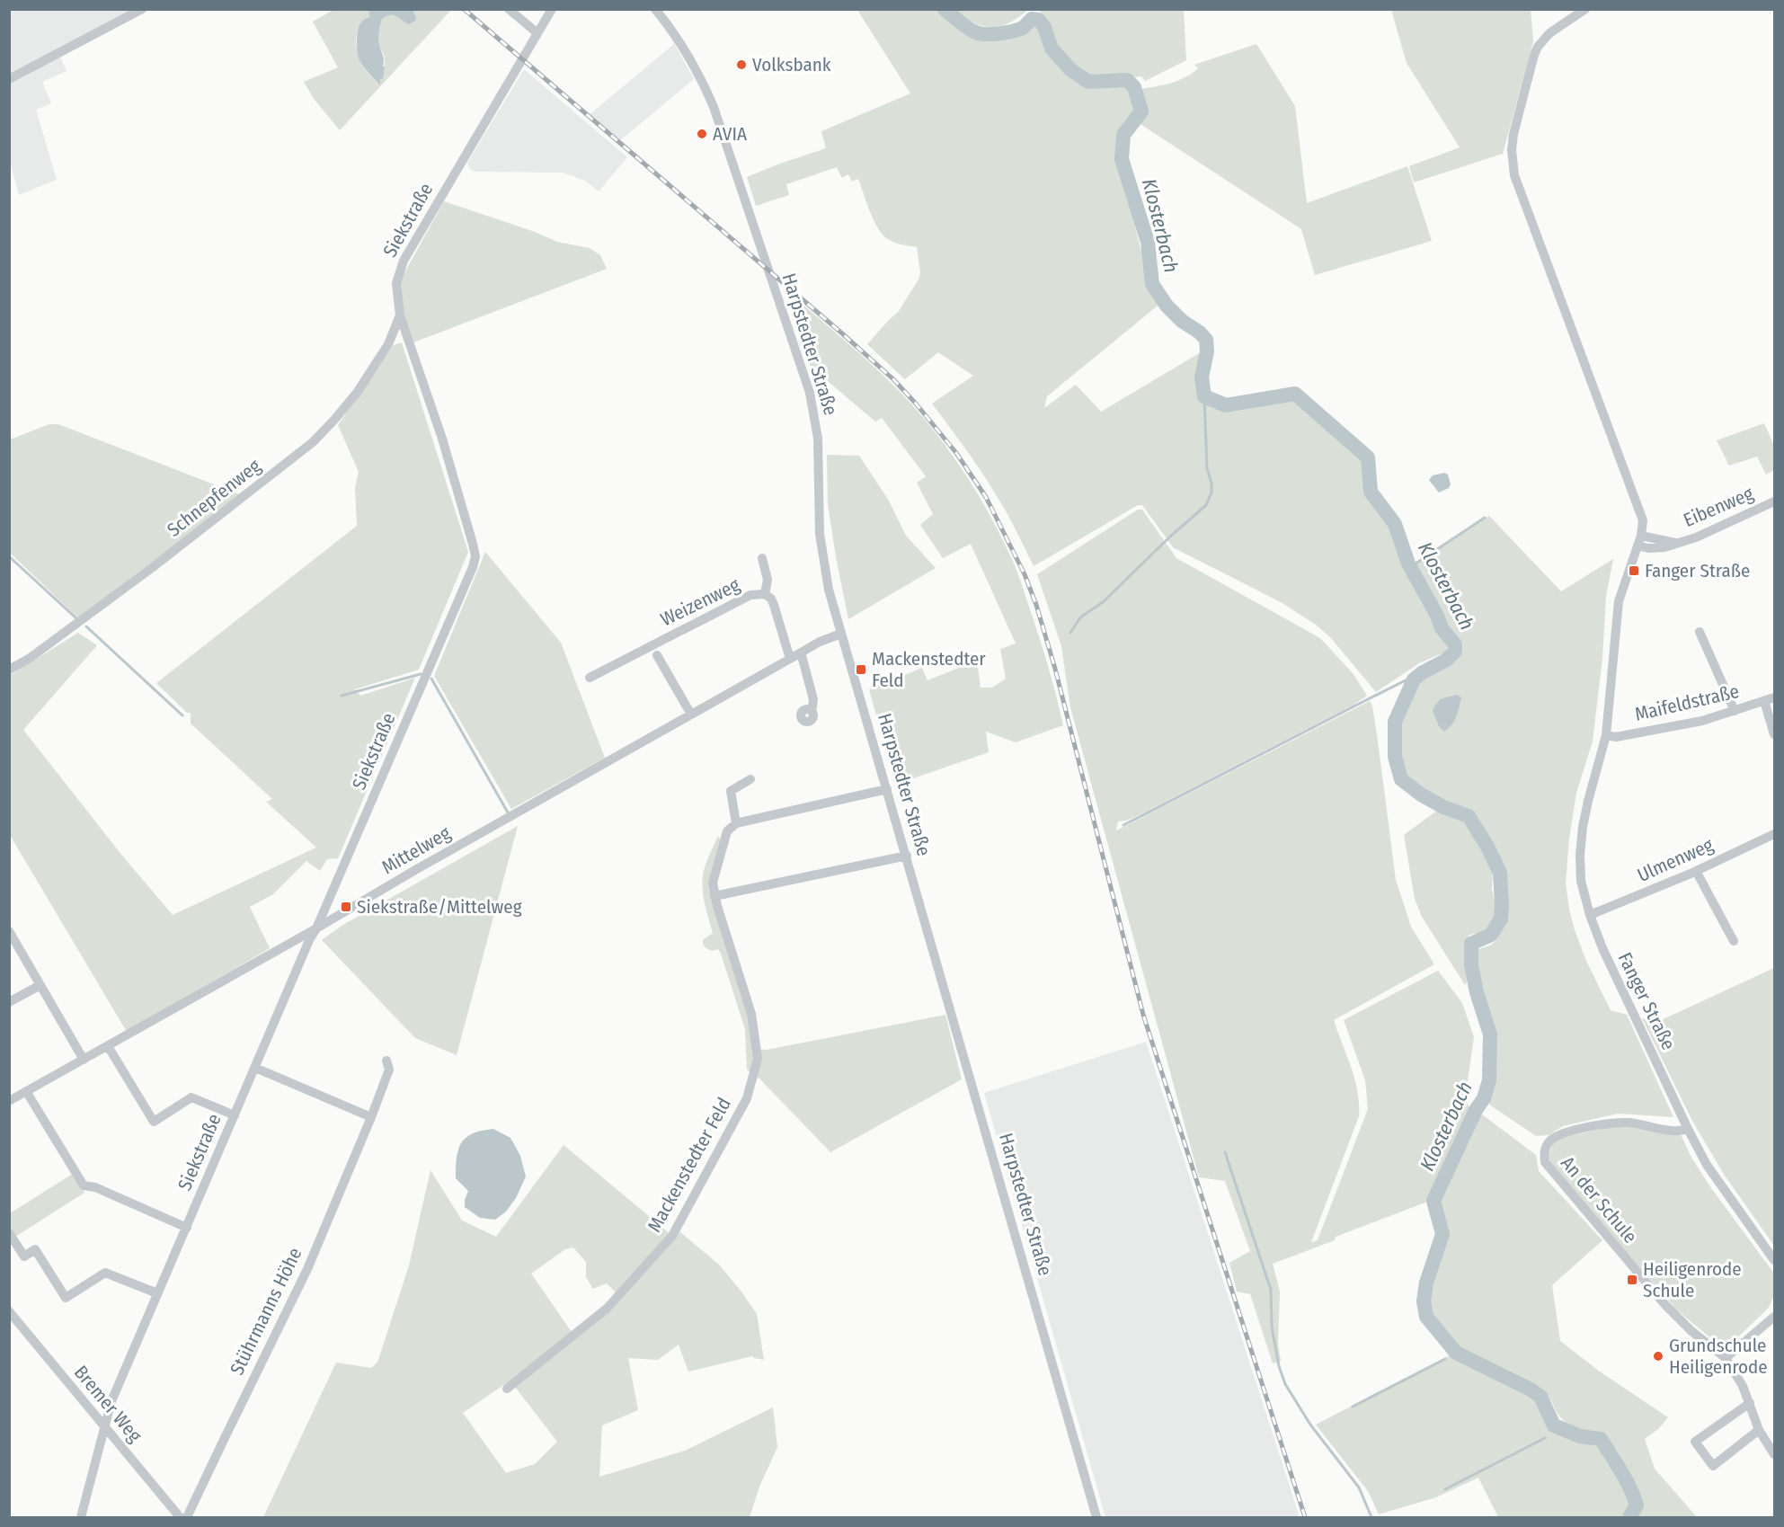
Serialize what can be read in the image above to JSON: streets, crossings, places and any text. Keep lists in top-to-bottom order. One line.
{"streets":{"street":["Siekstraße","Harpstedter Straße","Schnepfenweg","Eibenweg","Weizenweg","Maifeldstraße","Mittelweg","Ulmenweg","Fanger Straße","Mackenstedter Feld","An der Schule","Stührmanns Höhe","Bremer Weg"]},"crossings":[["Siekstraße","Schnepfenweg"],["Siekstraße","Mittelweg"],["Siekstraße","Bremer Weg"],["Harpstedter Straße","Mittelweg"],["Eibenweg","Fanger Straße"],["Weizenweg","Mittelweg"],["Maifeldstraße","Fanger Straße"],["Ulmenweg","Fanger Straße"],["Fanger Straße","An der Schule"]],"water":["Klosterbach"],"places":{"other":["Volksbank","AVIA","Grundschule Heiligenrode"],"transit":["Fanger Straße","Mackenstedter Feld","Siekstraße/Mittelweg","Heiligenrode Schule"]}}
